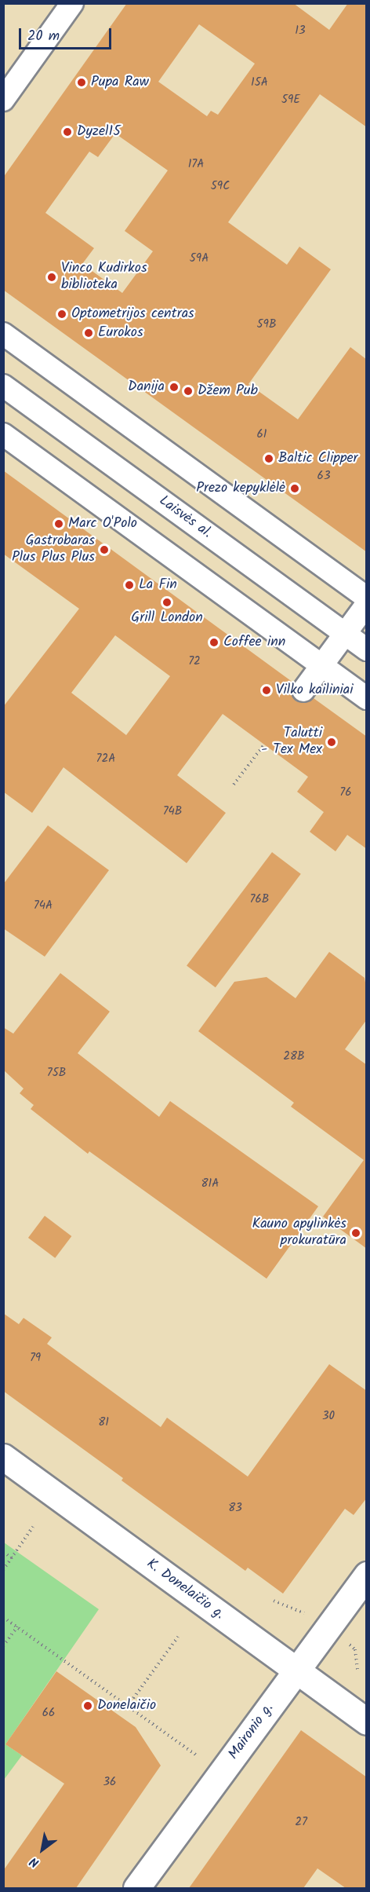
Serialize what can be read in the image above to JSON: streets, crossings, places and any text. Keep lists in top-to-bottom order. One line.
{"streets":{"street":["Laisvės al.","K. Donelaičio g.","Maironio g."]},"crossings":[["K. Donelaičio g.","Maironio g."]],"places":["Pupa Raw","Dyzel15","Vinco Kudirkos biblioteka","Optometrijos centras","Eurokos","Danija","Džem Pub","Baltic Clipper","Prezo kepyklėlė","Marc O'Polo","Gastrobaras Plus Plus Plus","La Fin","Grill London","Coffee inn","Vilko kailiniai","Talutti - Tex Mex","Kauno apylinkės prokuratūra","Donelaičio"],"house_numbers":["13","15A","59E","17A","59C","59A","59B","61","63","72","72A","76","74B","76B","74A","28B","75B","81A","79","30","81","83","66","36","27"],"scale_bar":"20 m","north":"bottom left"}
